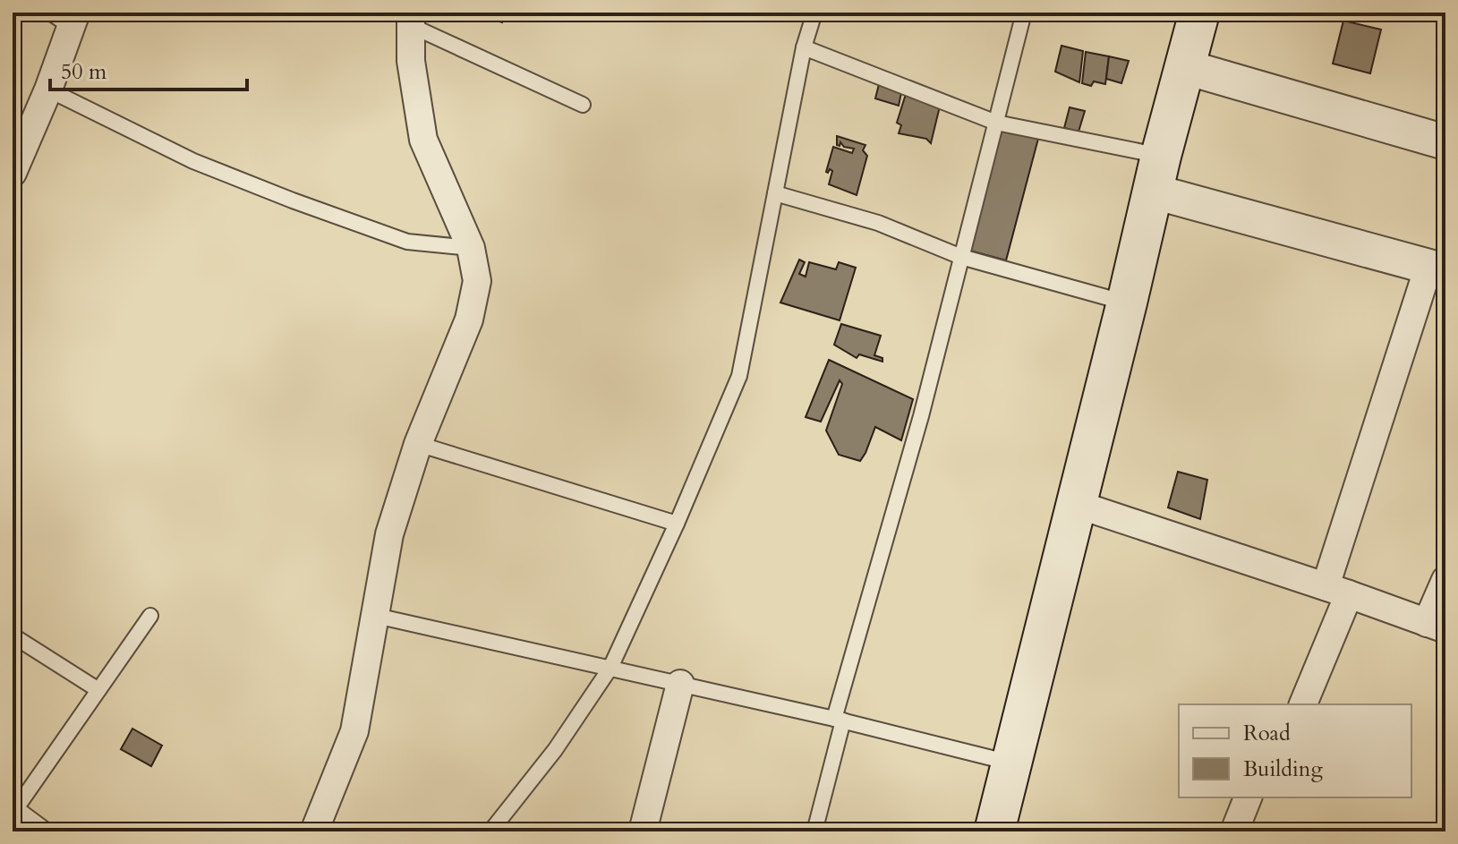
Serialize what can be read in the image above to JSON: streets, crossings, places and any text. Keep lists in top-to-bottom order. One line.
{"legend":["Road","Building"],"scale_bar":"50 m"}
